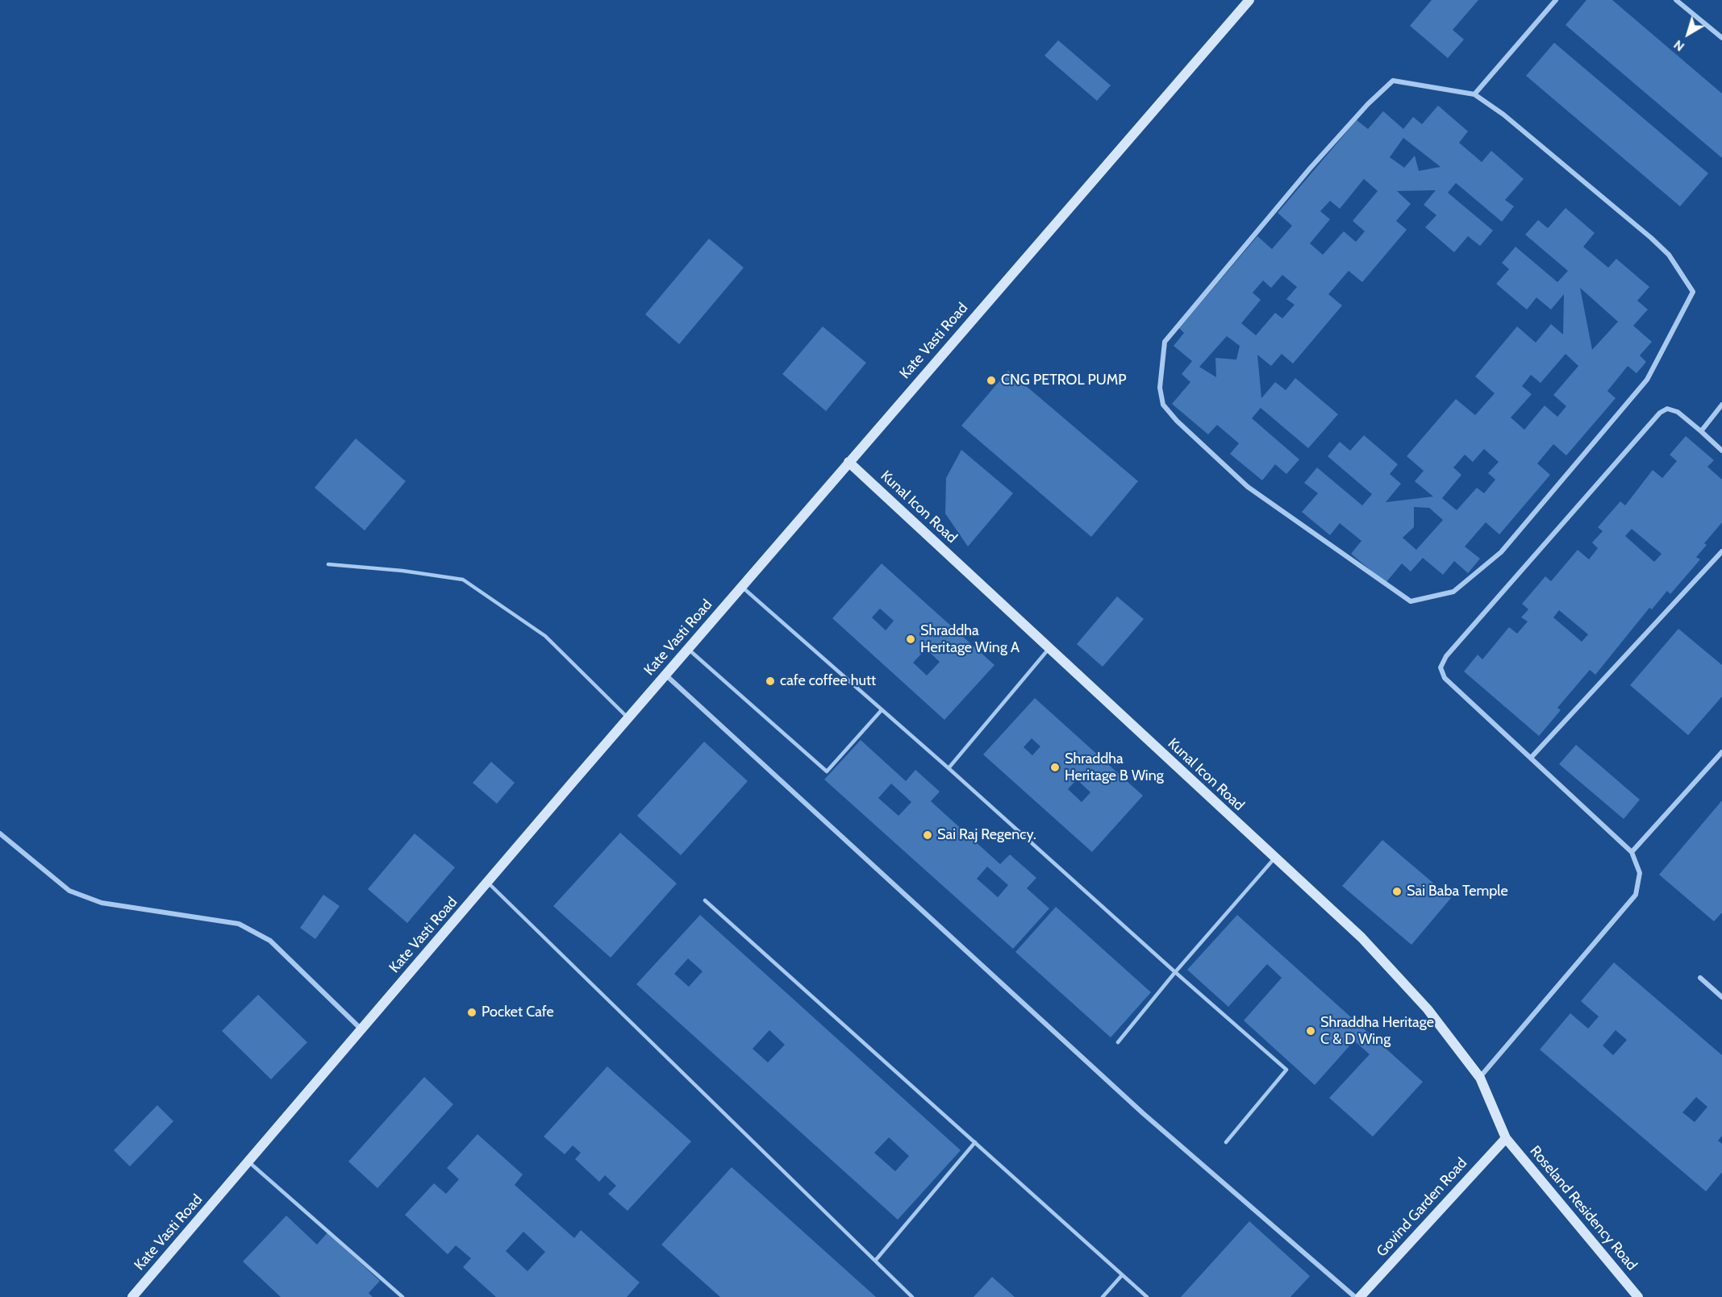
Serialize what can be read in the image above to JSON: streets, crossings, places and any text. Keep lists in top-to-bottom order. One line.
{"streets":{"street":["Kate Vasti Road","Kunal Icon Road","Govind Garden Road","Roseland Residency Road"]},"crossings":[["Kate Vasti Road","Kunal Icon Road"],["Kunal Icon Road","Govind Garden Road"],["Kunal Icon Road","Roseland Residency Road"],["Govind Garden Road","Roseland Residency Road"]],"places":["CNG PETROL PUMP","Shraddha Heritage Wing A","cafe coffee hutt","Shraddha Heritage B Wing","Sai Raj Regency.","Sai Baba Temple","Pocket Cafe","Shraddha Heritage C & D Wing"],"north":"bottom left"}
